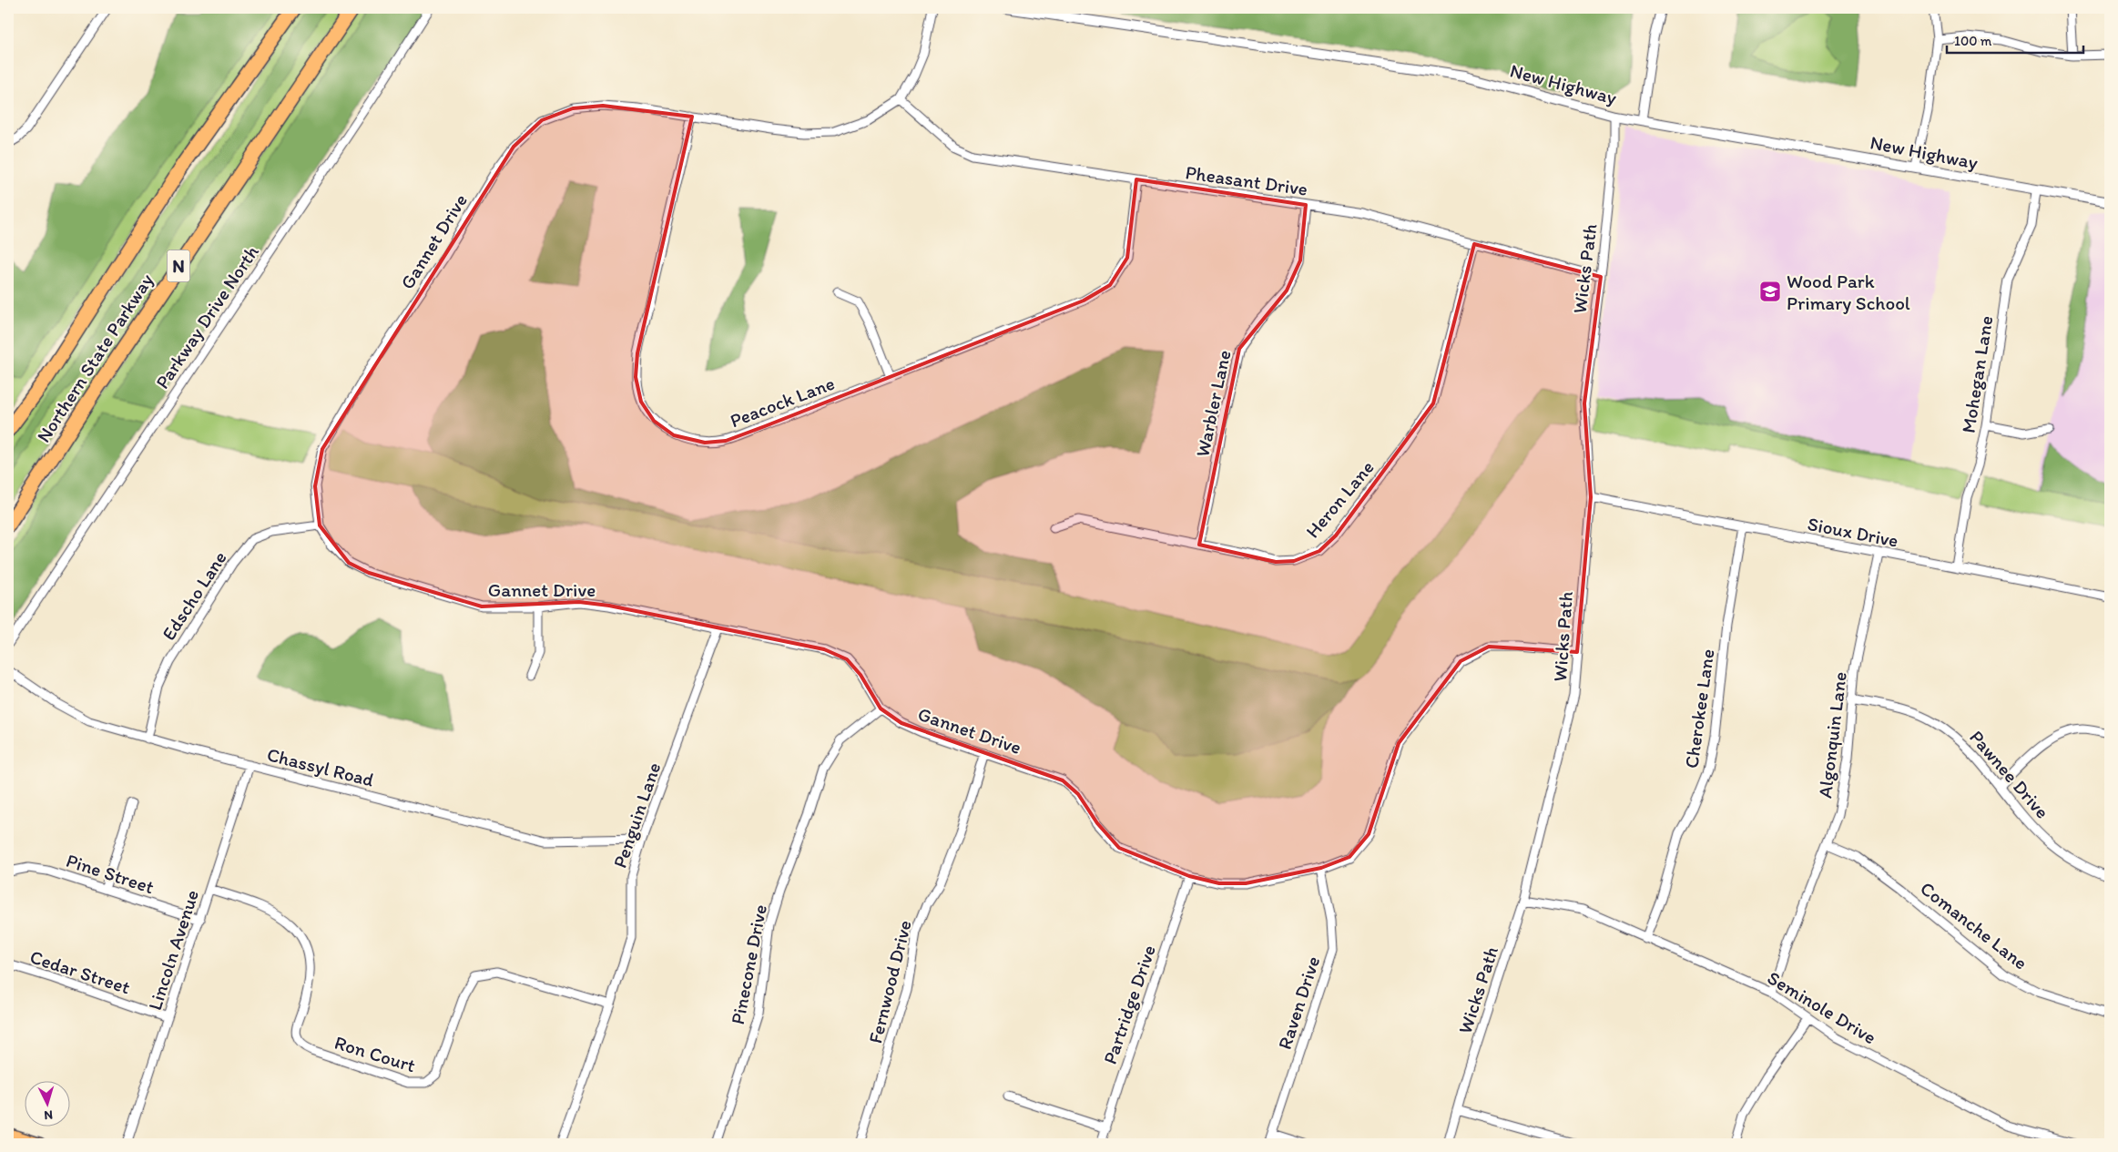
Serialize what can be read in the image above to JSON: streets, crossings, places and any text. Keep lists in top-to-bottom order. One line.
{"streets":{"highway":["N","Northern State Parkway"],"street":["New Highway","Pheasant Drive","Gannet Drive","Wicks Path","Parkway Drive North","Mohegan Lane","Peacock Lane","Warbler Lane","Heron Lane","Sioux Drive","Edscho Lane","Cherokee Lane","Algonquin Lane","Chassyl Road","Pawnee Drive","Penguin Lane","Pine Street","Comanche Lane","Lincoln Avenue","Pinecone Drive","Cedar Street","Fernwood Drive","Raven Drive","Partridge Drive","Seminole Drive","Ron Court"]},"crossings":[["New Highway","Wicks Path"],["New Highway","Mohegan Lane"],["Pheasant Drive","Gannet Drive"],["Pheasant Drive","Wicks Path"],["Pheasant Drive","Peacock Lane"],["Pheasant Drive","Warbler Lane"],["Pheasant Drive","Heron Lane"],["Gannet Drive","Wicks Path"],["Gannet Drive","Peacock Lane"],["Gannet Drive","Edscho Lane"],["Gannet Drive","Penguin Lane"],["Gannet Drive","Pinecone Drive"],["Gannet Drive","Fernwood Drive"],["Gannet Drive","Raven Drive"],["Gannet Drive","Partridge Drive"],["Wicks Path","Sioux Drive"],["Wicks Path","Seminole Drive"],["Mohegan Lane","Sioux Drive"],["Warbler Lane","Heron Lane"],["Sioux Drive","Cherokee Lane"],["Sioux Drive","Algonquin Lane"],["Edscho Lane","Chassyl Road"],["Cherokee Lane","Seminole Drive"],["Algonquin Lane","Pawnee Drive"],["Algonquin Lane","Comanche Lane"],["Algonquin Lane","Seminole Drive"],["Chassyl Road","Penguin Lane"],["Chassyl Road","Lincoln Avenue"],["Penguin Lane","Ron Court"],["Pine Street","Lincoln Avenue"],["Lincoln Avenue","Cedar Street"],["Lincoln Avenue","Ron Court"]],"places":{"school or university":["Wood Park Primary School"]},"scale_bar":"100 m","north":"bottom"}
